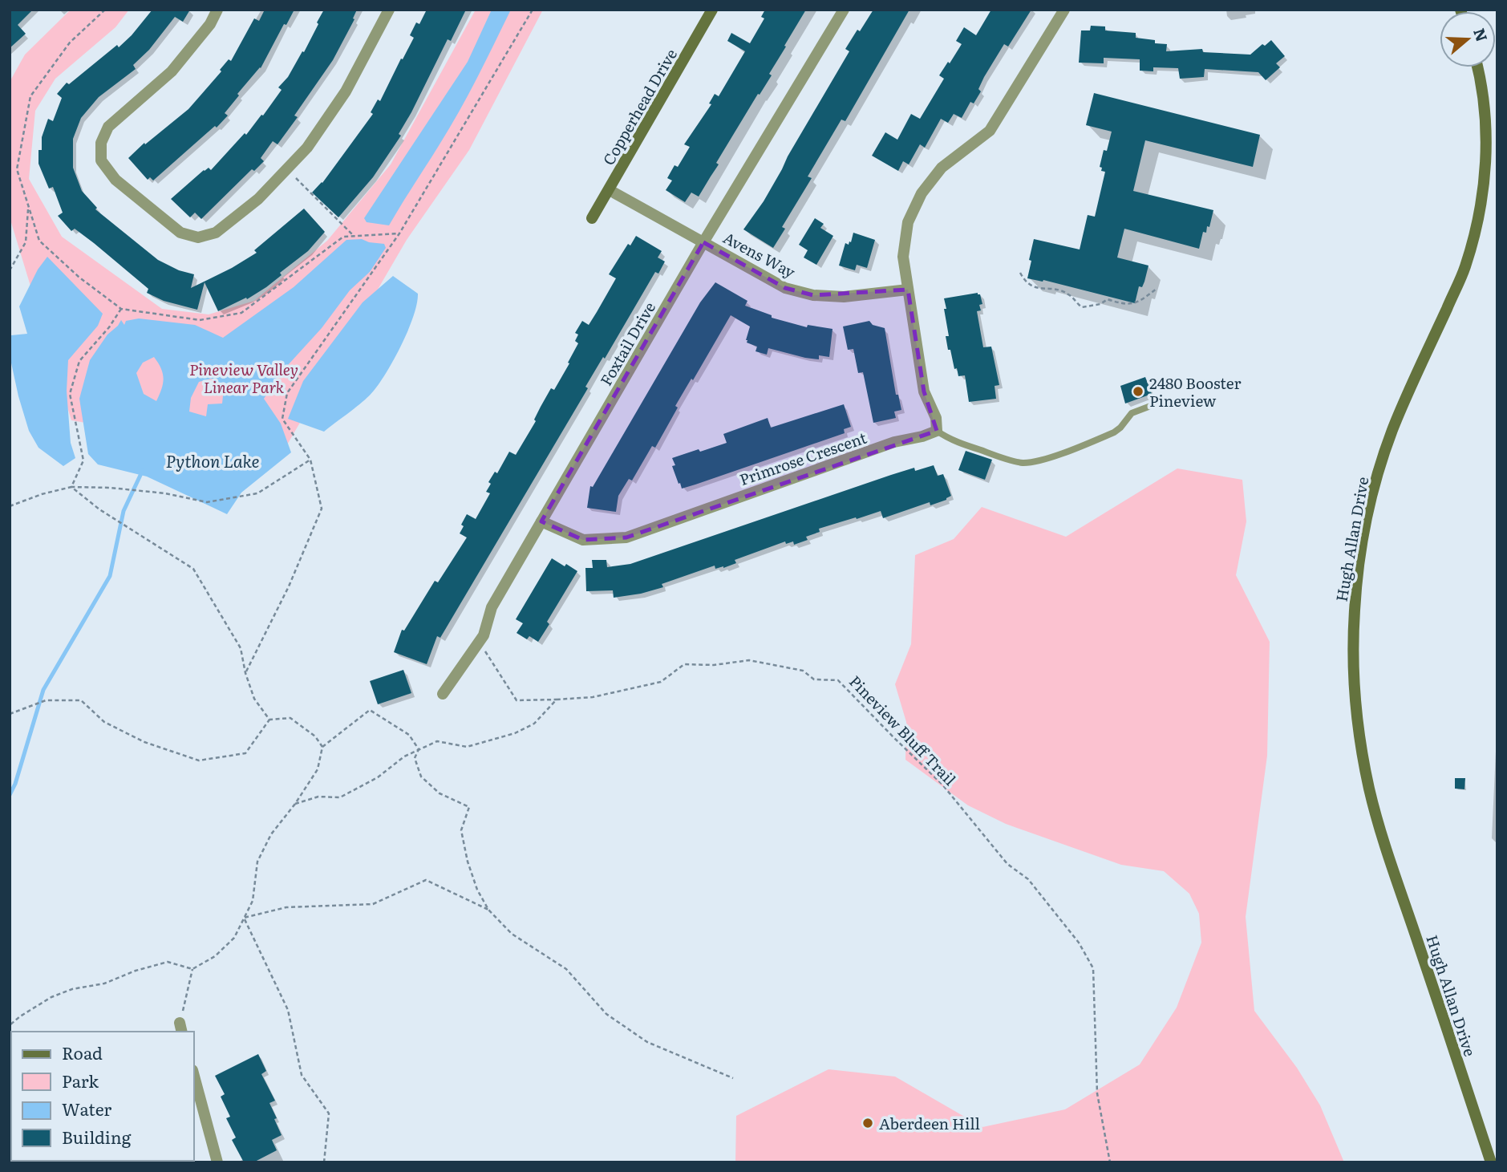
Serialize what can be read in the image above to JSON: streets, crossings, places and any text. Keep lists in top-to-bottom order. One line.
{"streets":{"main road":["Copperhead Drive","Hugh Allan Drive"],"street":["Avens Way","Foxtail Drive","Primrose Crescent"],"path":["Pineview Bluff Trail"]},"crossings":[["Copperhead Drive","Avens Way"],["Avens Way","Foxtail Drive"],["Foxtail Drive","Primrose Crescent"],["Foxtail Drive","Pineview Bluff Trail"]],"water":["Python Lake"],"parks":["Pineview Valley Linear Park"],"places":["2480 Booster Pineview","Aberdeen Hill"],"legend":["Road","Park","Water","Building"],"north":"right"}
